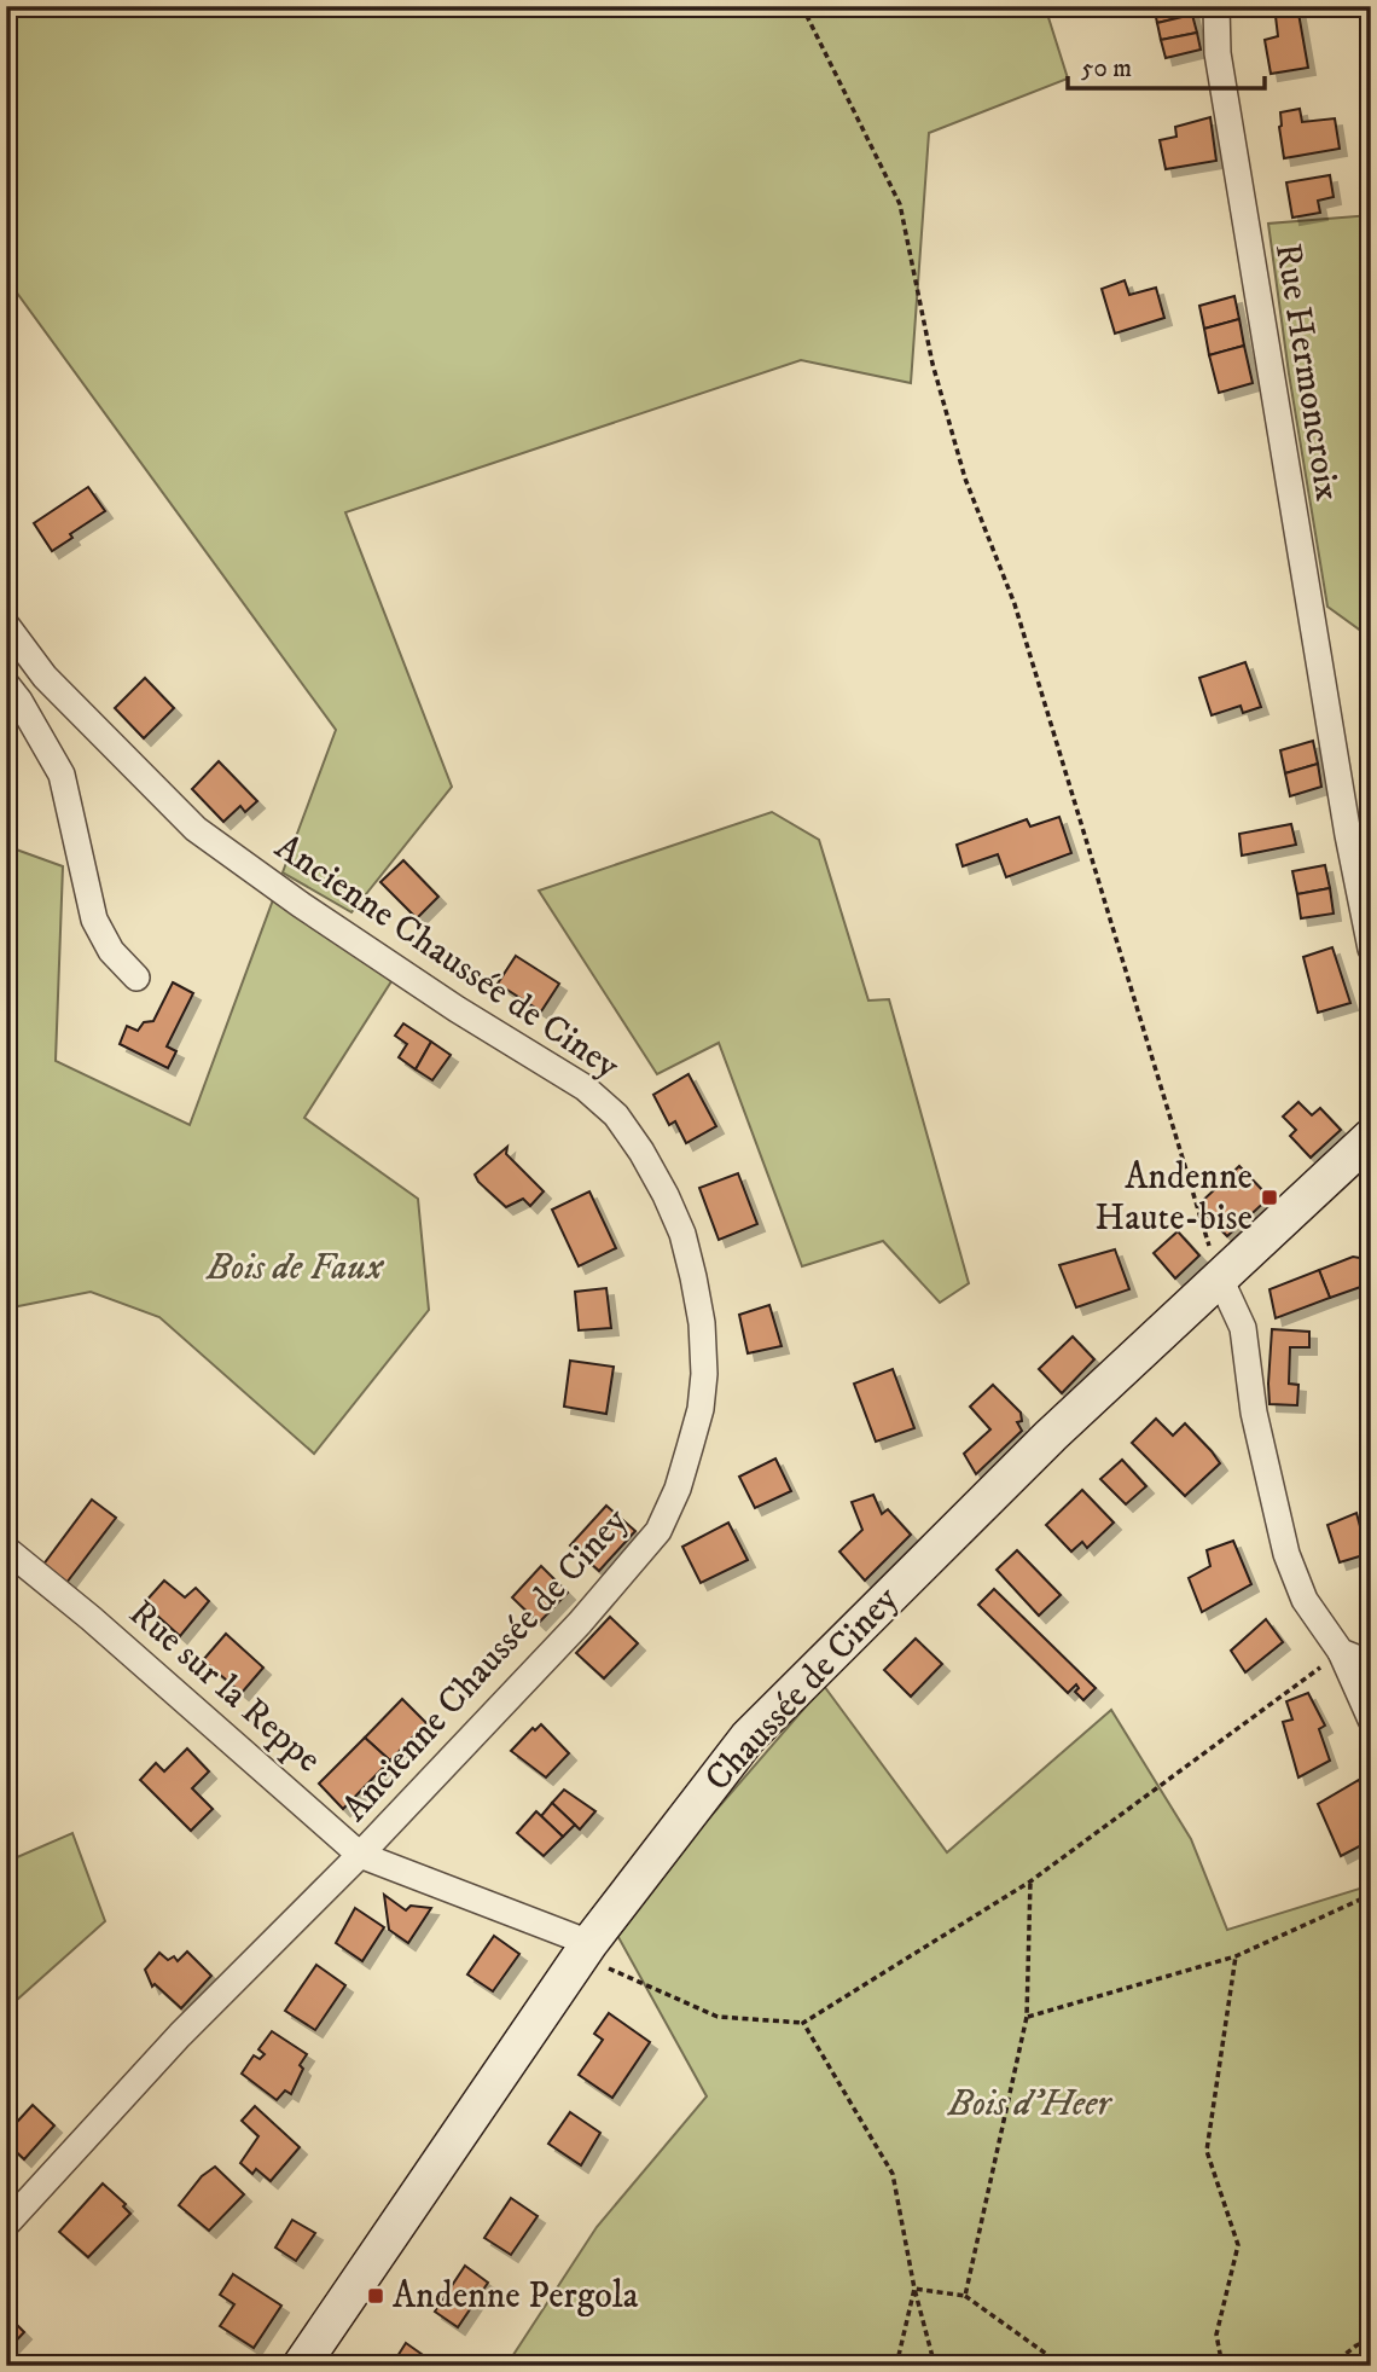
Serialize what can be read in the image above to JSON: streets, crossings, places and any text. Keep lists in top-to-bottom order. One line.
{"streets":{"main road":["Chaussée de Ciney"],"street":["Rue Hermoncroix","Ancienne Chaussée de Ciney","Rue sur la Reppe"]},"crossings":[["Ancienne Chaussée de Ciney","Rue sur la Reppe"],["Rue sur la Reppe","Chaussée de Ciney"]],"parks":["Bois de Faux","Bois d'Heer"],"places":{"transit":["Andenne Haute-bise","Andenne Pergola"]},"scale_bar":"50 m"}
